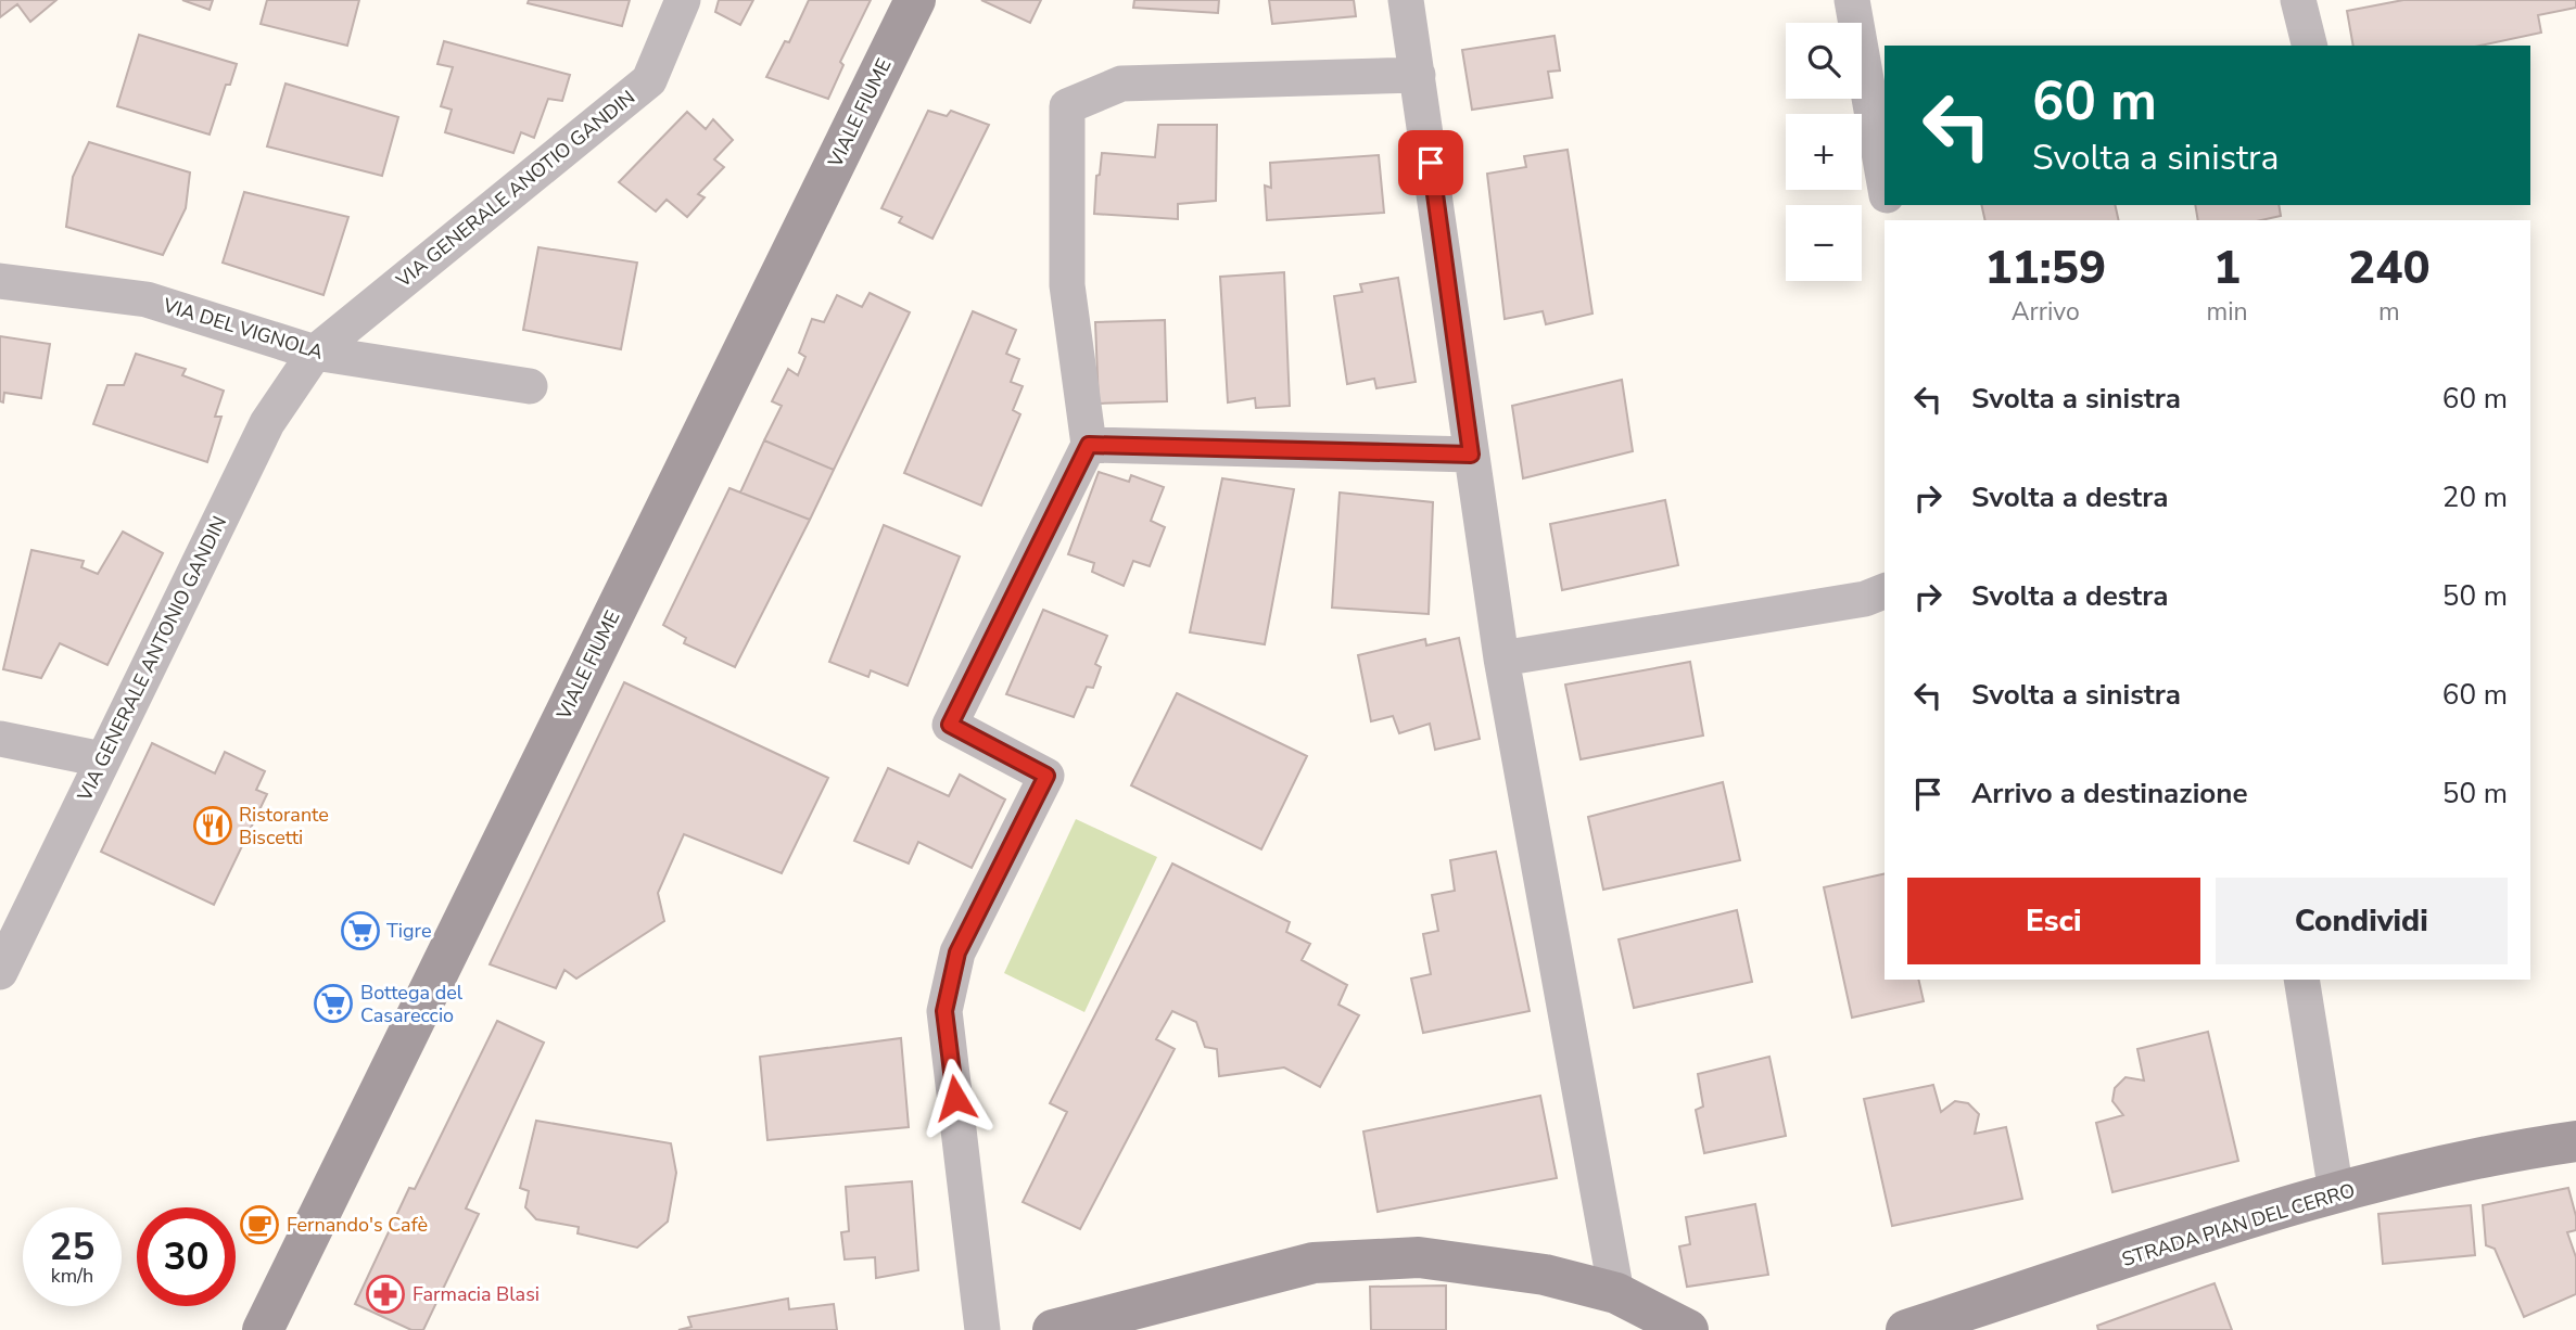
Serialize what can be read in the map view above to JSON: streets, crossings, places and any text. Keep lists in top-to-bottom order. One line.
{"streets":{"main road":["VIALE FIUME","STRADA PIAN DEL CERRO"],"street":["VIA GENERALE ANOTIO GANDIN","VIA DEL VIGNOLA","VIA GENERALE ANTONIO GANDIN"]},"crossings":[["VIA GENERALE ANOTIO GANDIN","VIA DEL VIGNOLA"],["VIA GENERALE ANOTIO GANDIN","VIA GENERALE ANTONIO GANDIN"],["VIA DEL VIGNOLA","VIA GENERALE ANTONIO GANDIN"]],"places":{"restaurant":["Ristorante Biscetti"],"supermarket":["Tigre","Bottega del Casareccio"],"cafe":["Fernando's Cafè"],"pharmacy":["Farmacia Blasi"]},"page":{"map_buttons":["+","−"],"turn":["60 m","Svolta a sinistra"],"eta":["11:59","Arrivo","1","min","240","m"],"list":[{"name":"Svolta a sinistra","value":"60 m"},{"name":"Svolta a destra","value":"20 m"},{"name":"Svolta a destra","value":"50 m"},{"name":"Svolta a sinistra","value":"60 m"},{"name":"Arrivo a destinazione","value":"50 m"}],"buttons":["Esci","Condividi"],"speed":"25 km/h","limit":"30"}}
